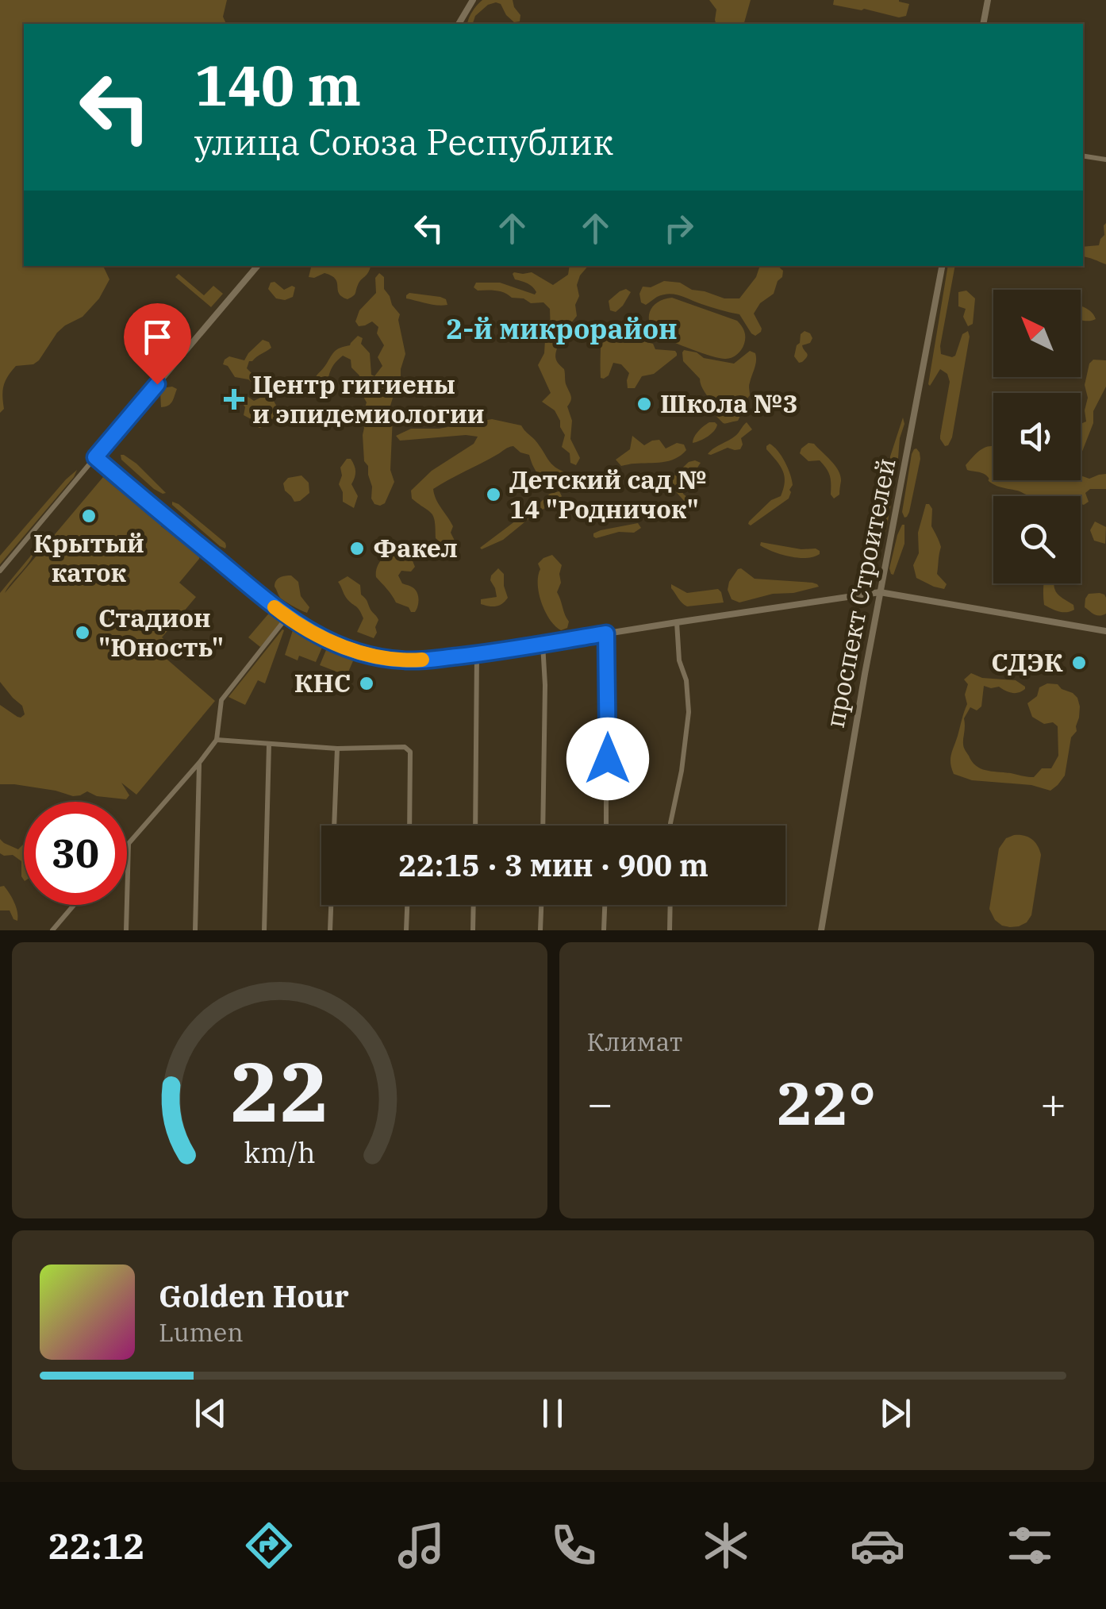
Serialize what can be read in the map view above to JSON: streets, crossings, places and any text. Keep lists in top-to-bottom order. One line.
{"streets":{"street":["проспект Строителей"]},"districts":["2-й микрорайон"],"places":{"health":["Центр гигиены и эпидемиологии"],"other":["Школа №3","Детский сад № 14 \"Родничок\"","Крытый каток","Факел","Стадион \"Юность\"","СДЭК","КНС"]},"north":"top left","page":{"turn":["140 m","улица Союза Республик"],"limit":"30","trip":"22:15 · 3 мин · 900 m","tile":"Климат","heat":["−","22°","+"],"song":["Golden Hour","Lumen"],"tabs":"22:12","gauge":["22","km/h"]}}
